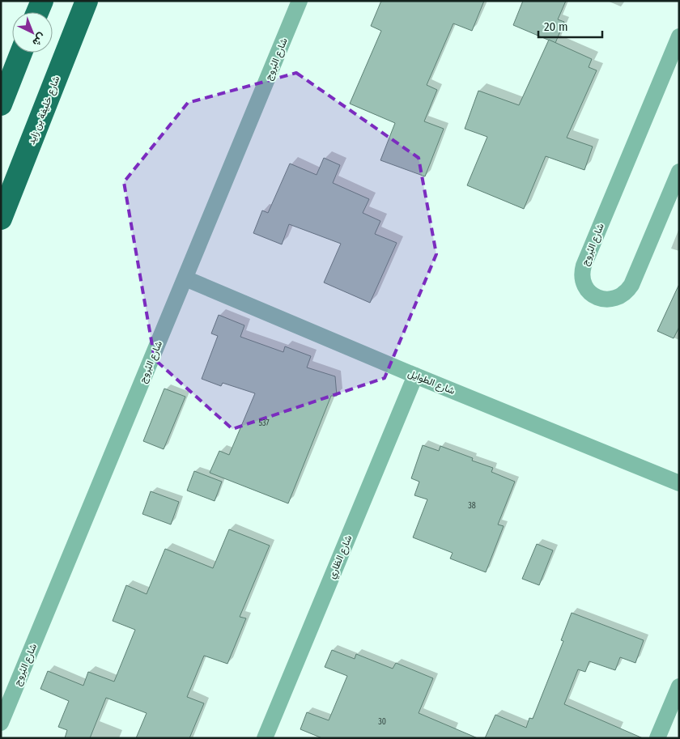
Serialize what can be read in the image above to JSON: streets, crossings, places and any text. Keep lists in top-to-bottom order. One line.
{"streets":{"highway":["شارع خليفة بن زايد"],"street":["شارع البُروج","شارع الطوايل","شارع الظاري"]},"crossings":[["شارع البُروج","شارع الطوايل"],["شارع الطوايل","شارع الظاري"]],"house_numbers":["537","38","30"],"scale_bar":"20 m","north":"bottom right"}
